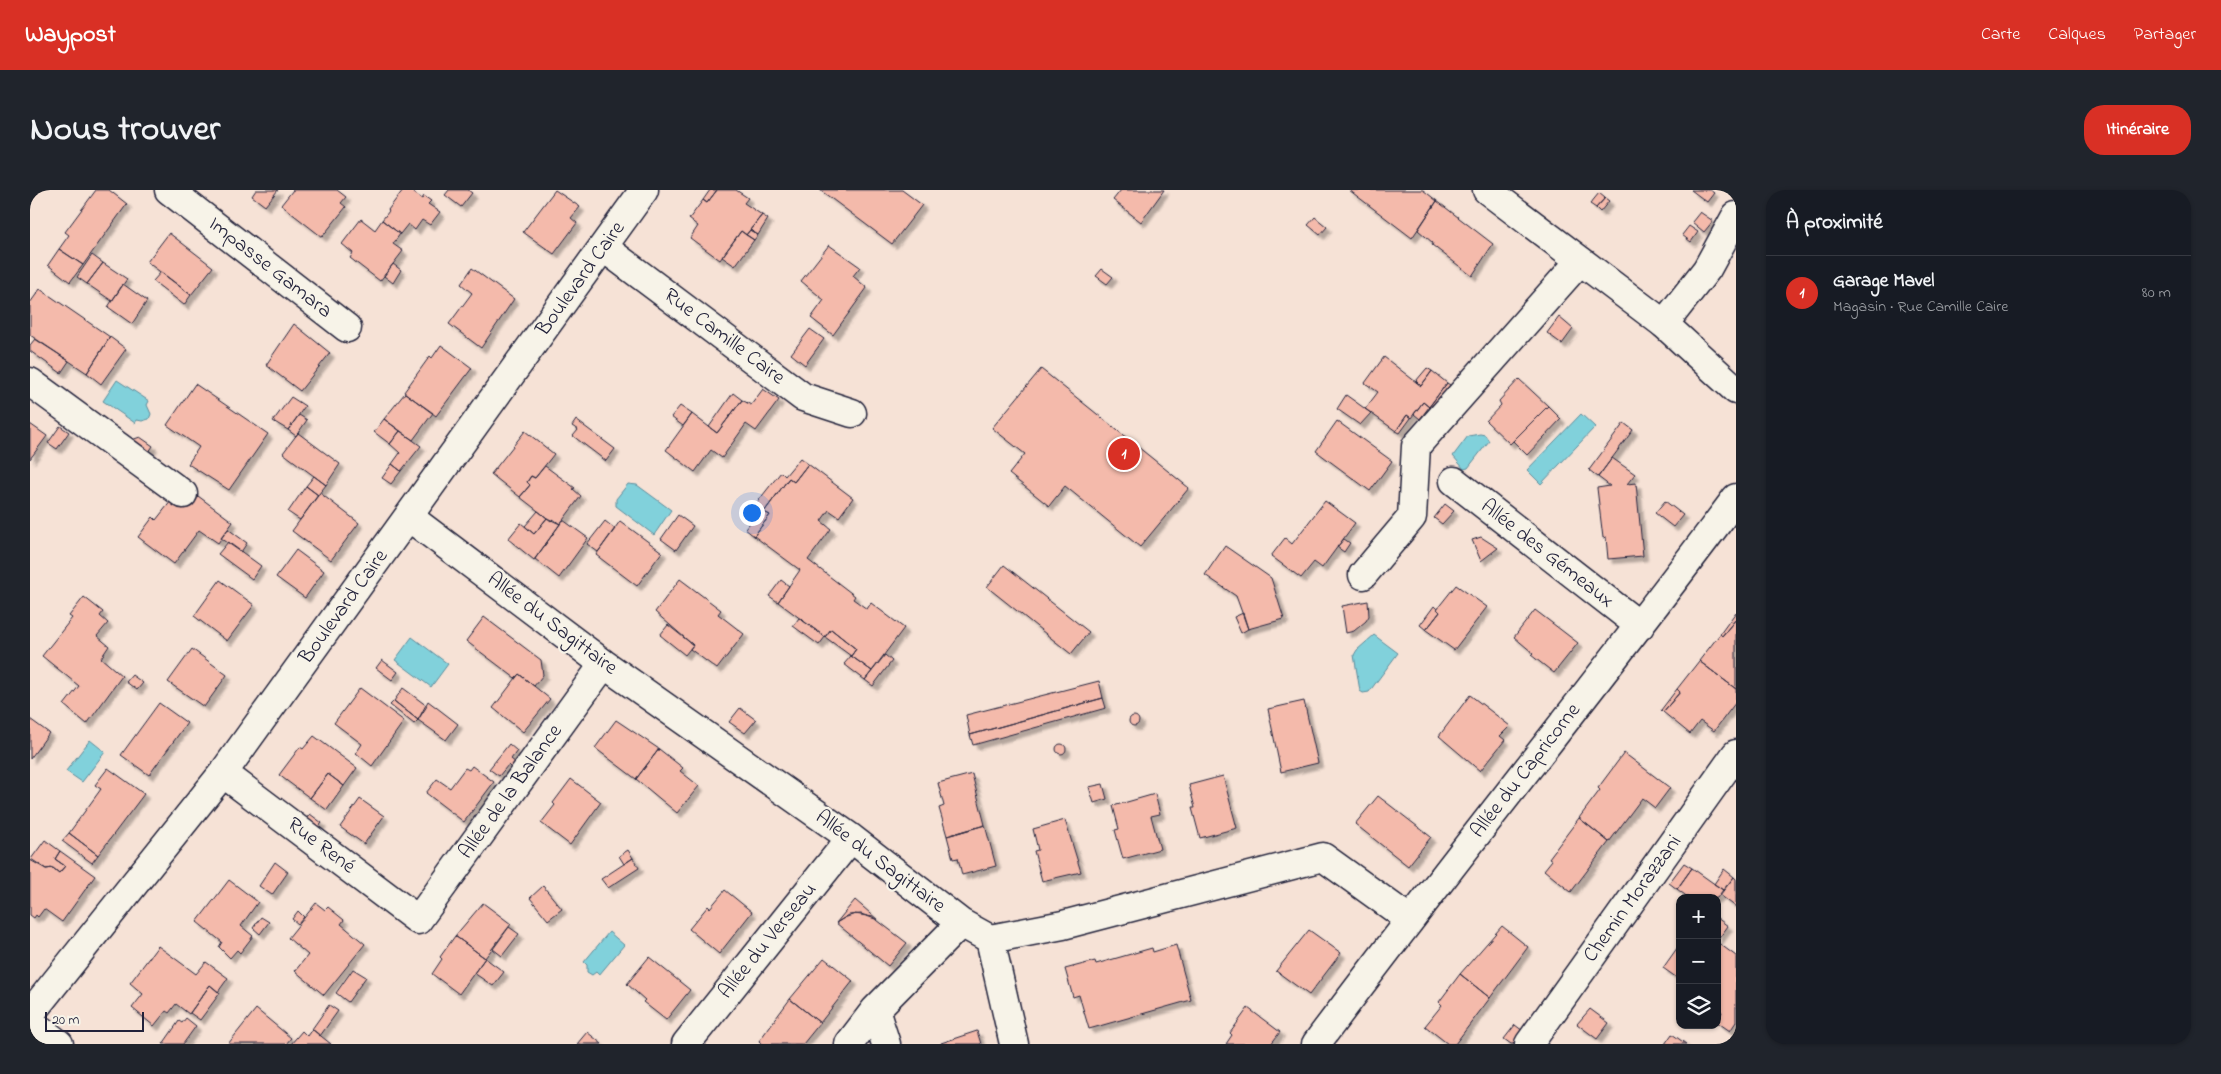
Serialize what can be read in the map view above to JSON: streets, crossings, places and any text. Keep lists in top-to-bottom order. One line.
{"streets":{"street":["Impasse Gamara","Boulevard Caire","Rue Camille Caire","Allée des Gémeaux","Allée du Sagittaire","Allée du Capricorne","Allée de la Balance","Rue René","Chemin Morazzani","Allée du Verseau"]},"crossings":[["Boulevard Caire","Rue Camille Caire"],["Boulevard Caire","Allée du Sagittaire"],["Boulevard Caire","Rue René"],["Allée des Gémeaux","Allée du Capricorne"],["Allée du Sagittaire","Allée de la Balance"],["Allée du Sagittaire","Allée du Verseau"],["Allée de la Balance","Rue René"]],"scale_bar":"20 m","page":{"header":"Waypost","nav":["Carte","Calques","Partager"],"title":"Nous trouver","buttons":"Itinéraire","heading":"À proximité","list":[{"mark":"1","name":"Garage Mavel","note":"Magasin · Rue Camille Caire","value":"80 m"}],"pins":"1","map_buttons":["+","−"],"scale":"20 m"}}
